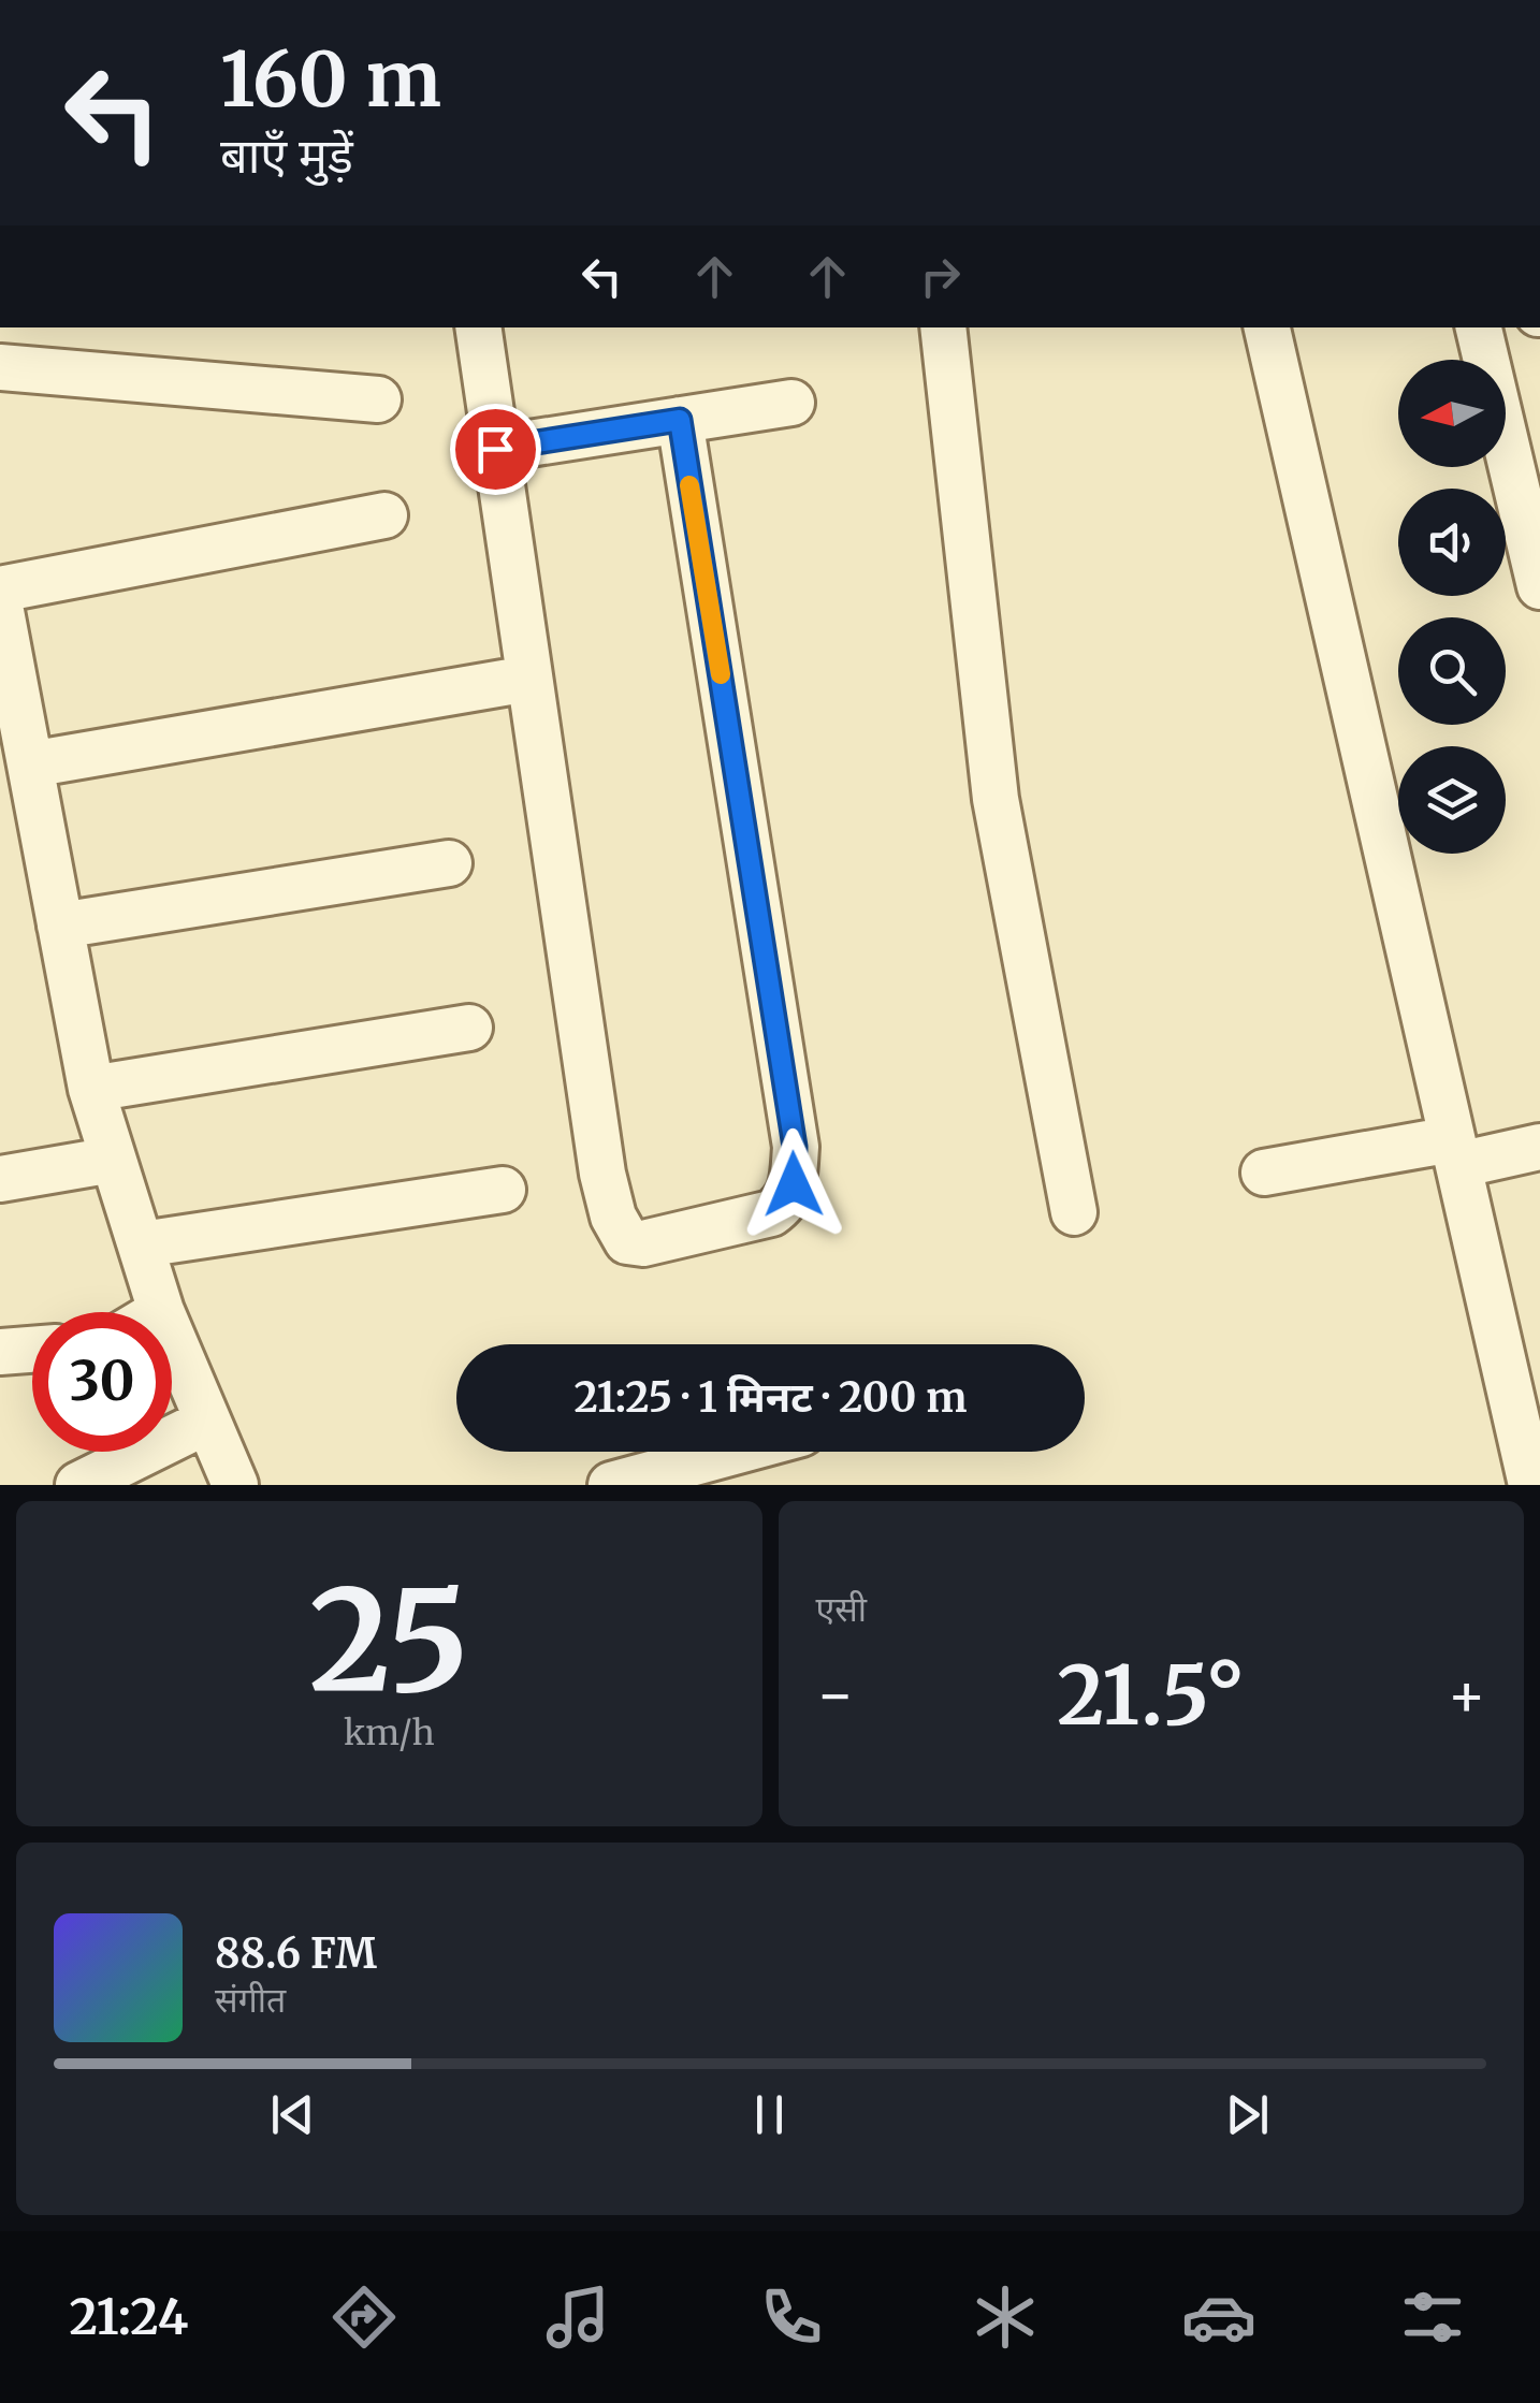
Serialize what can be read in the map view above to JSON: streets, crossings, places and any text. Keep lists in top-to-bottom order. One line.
{"north":"left","page":{"turn":["160 m","बाएँ मुड़ें"],"limit":"30","trip":"21:25 · 1 मिनट · 200 m","tile":[["25","km/h"],"एसी"],"heat":["−","21.5°","+"],"song":["88.6 FM","संगीत"],"tabs":"21:24"}}
